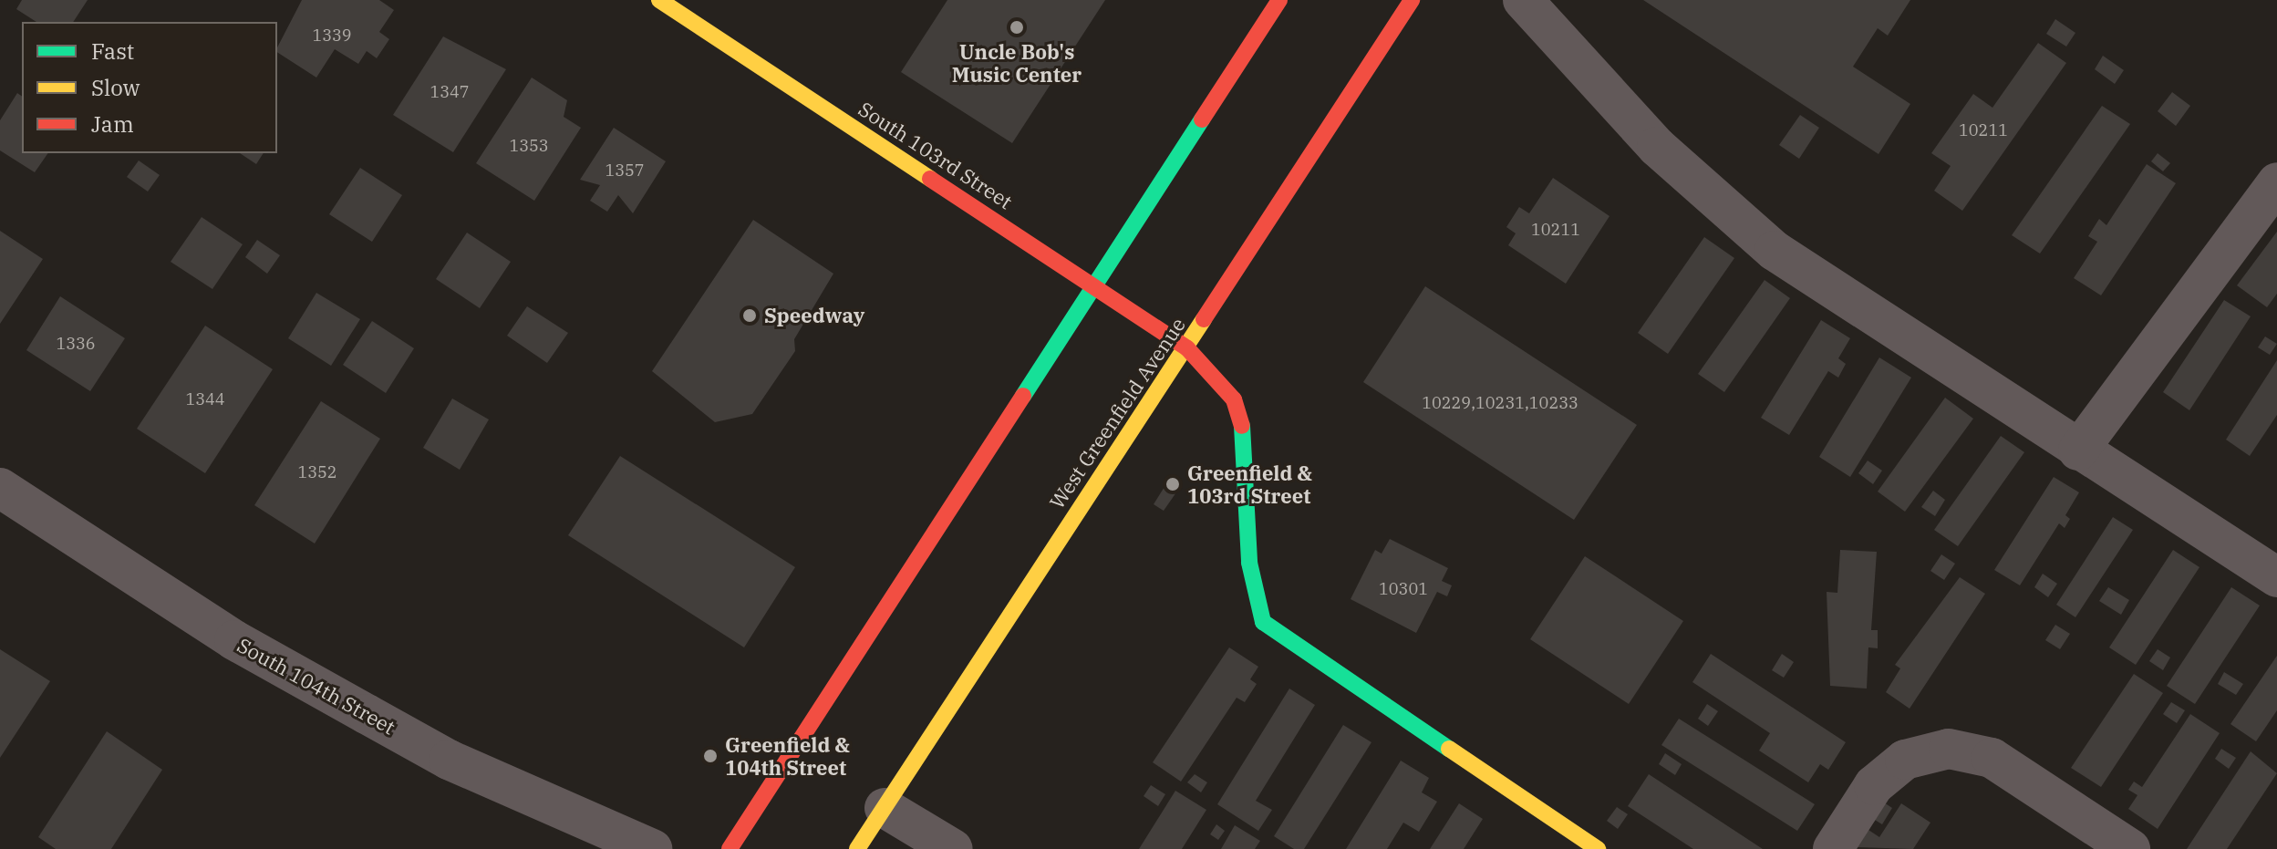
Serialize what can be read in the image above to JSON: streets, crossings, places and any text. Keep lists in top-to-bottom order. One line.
{"streets":{"main road":["South 103rd Street","West Greenfield Avenue"],"street":["South 104th Street"]},"crossings":[["South 103rd Street","West Greenfield Avenue"]],"places":["Uncle Bob's Music Center","Speedway","Greenfield & 103rd Street","Greenfield & 104th Street"],"house_numbers":["1339","1347","10211","1353","1357","10211","1336","1344","10229,10231,10233","1352","10301"],"legend":["Fast","Slow","Jam"]}
